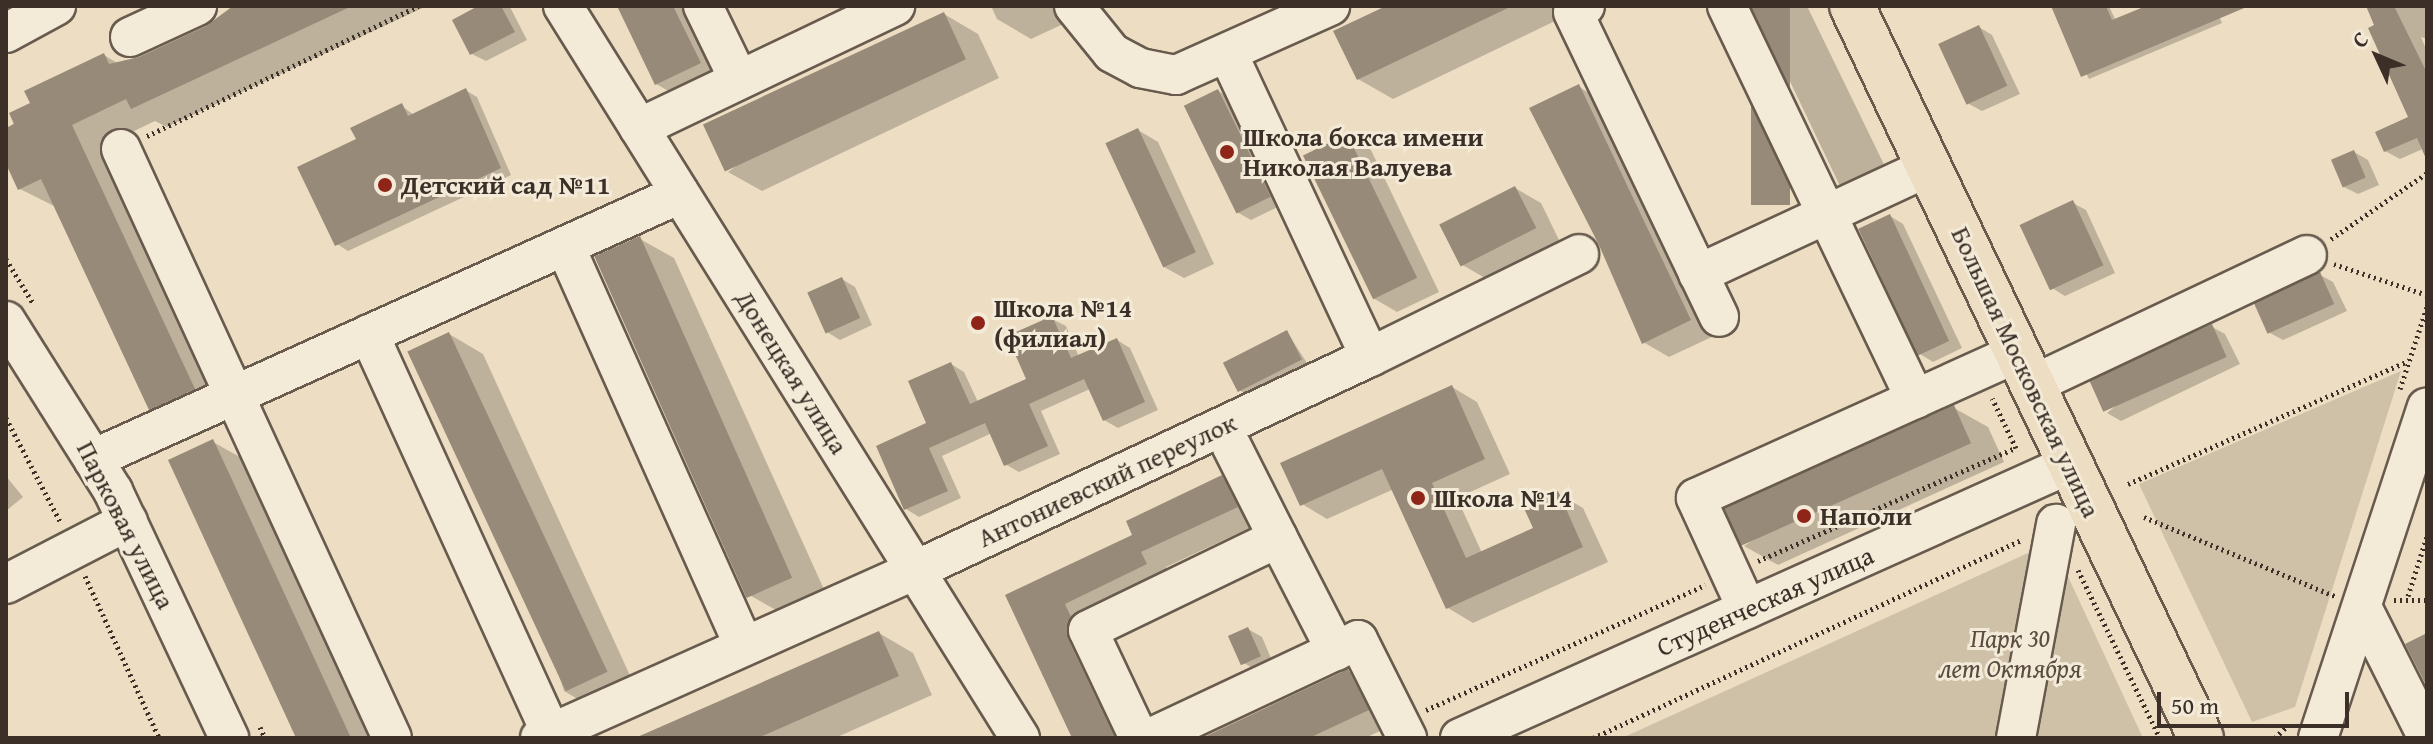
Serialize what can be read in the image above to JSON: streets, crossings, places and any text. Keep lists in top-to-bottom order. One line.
{"streets":{"main road":["Большая Московская улица"],"street":["Донецкая улица","Антониевский переулок","Парковая улица","Студенческая улица"]},"crossings":[["Донецкая улица","Антониевский переулок"],["Большая Московская улица","Студенческая улица"]],"parks":["Парк 30 лет Октября"],"places":["Школа бокса имени Николая Валуева","Детский сад №11","Школа №14 (филиал)","Школа №14","Наполи"],"scale_bar":"50 m","north":"top left"}
